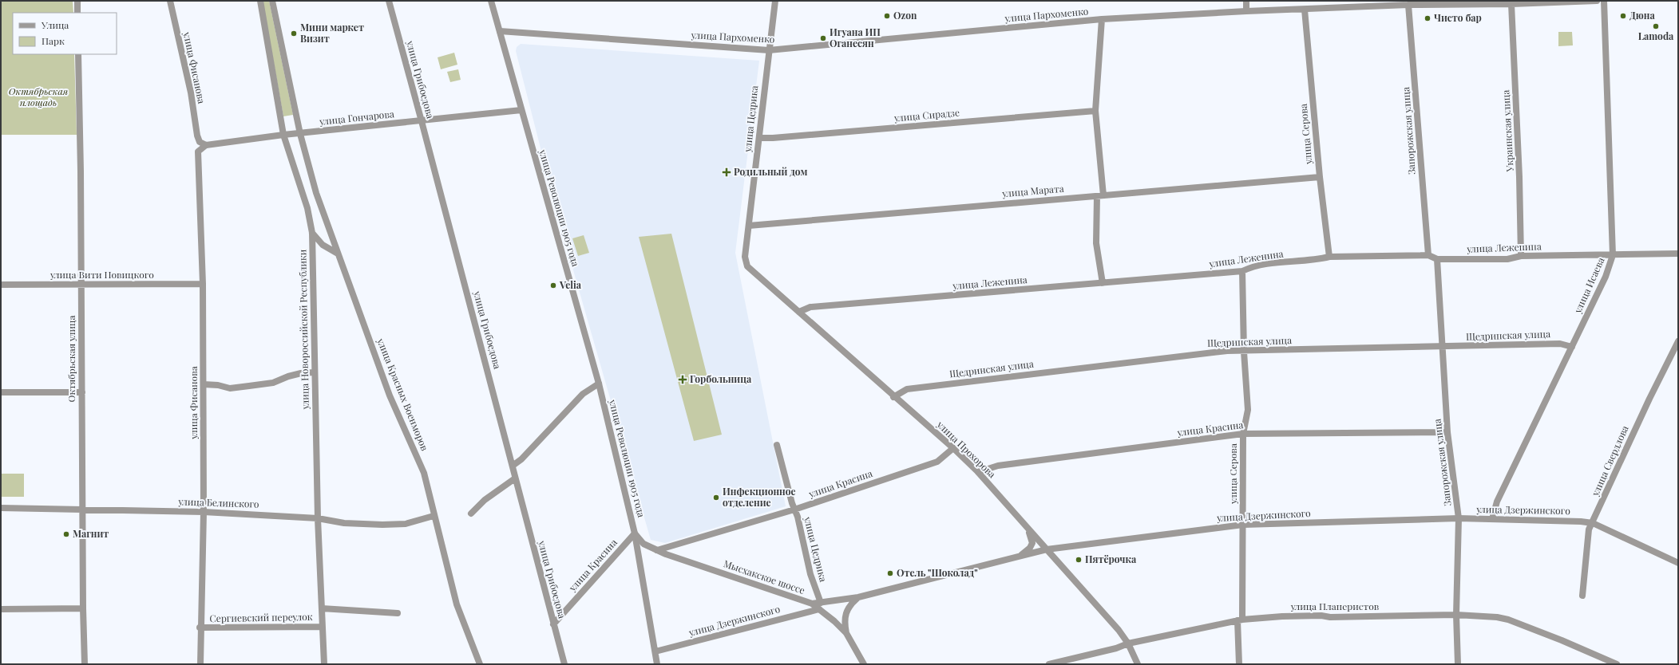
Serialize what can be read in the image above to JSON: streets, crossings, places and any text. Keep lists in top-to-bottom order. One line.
{"streets":{"street":["улица Пархоменко","улица Фисанова","улица Грибоедова","улица Сирадзе","улица Гончарова","улица Цедрика","Запорожская улица","Украинская улица","улица Серова","улица Марата","улица Революции 1905 года","улица Леженина","улица Вити Новицкого","улица Исаева","улица Новороссийской Республики","Щедринская улица","Октябрьская улица","улица Красных Военморов","улица Красина","улица Прохорова","улица Свердлова","улица Белинского","улица Дзержинского","Мысхакское шоссе","улица Планеристов","Сергиевский переулок"]},"crossings":[["улица Пархоменко","улица Цедрика"],["улица Пархоменко","Запорожская улица"],["улица Пархоменко","Украинская улица"],["улица Пархоменко","улица Серова"],["улица Пархоменко","улица Революции 1905 года"],["улица Фисанова","улица Вити Новицкого"],["улица Фисанова","улица Белинского"],["улица Фисанова","Сергиевский переулок"],["улица Грибоедова","улица Гончарова"],["улица Грибоедова","улица Красина"],["улица Сирадзе","улица Цедрика"],["улица Гончарова","улица Революции 1905 года"],["улица Гончарова","улица Новороссийской Республики"],["улица Гончарова","улица Красных Военморов"],["улица Цедрика","улица Марата"],["улица Цедрика","улица Красина"],["улица Цедрика","улица Прохорова"],["улица Цедрика","улица Дзержинского"],["Запорожская улица","улица Леженина"],["Запорожская улица","Щедринская улица"],["Запорожская улица","улица Красина"],["Запорожская улица","улица Дзержинского"],["Запорожская улица","улица Планеристов"],["Украинская улица","улица Леженина"],["улица Серова","улица Марата"],["улица Серова","улица Леженина"],["улица Серова","Щедринская улица"],["улица Серова","улица Красина"],["улица Серова","улица Дзержинского"],["улица Серова","улица Планеристов"],["улица Революции 1905 года","улица Красина"],["улица Революции 1905 года","улица Дзержинского"],["улица Революции 1905 года","Мысхакское шоссе"],["улица Леженина","улица Исаева"],["улица Леженина","улица Прохорова"],["улица Вити Новицкого","Октябрьская улица"],["улица Исаева","Щедринская улица"],["улица Исаева","улица Дзержинского"],["улица Новороссийской Республики","улица Белинского"],["улица Новороссийской Республики","Сергиевский переулок"],["Щедринская улица","улица Прохорова"],["Октябрьская улица","улица Белинского"],["улица Красных Военморов","улица Белинского"],["улица Красина","улица Прохорова"],["улица Красина","Мысхакское шоссе"],["улица Прохорова","улица Дзержинского"],["улица Прохорова","улица Планеристов"],["улица Свердлова","улица Дзержинского"],["улица Дзержинского","Мысхакское шоссе"]],"parks":["Октябрьская площадь"],"places":{"other":["Ozon","Дюна","Чисто бар","Lamoda","Мини маркет Визит","Игуана ИП Оганесян","Velia","Инфекционное отделение","Магнит","Пятёрочка","Отель \"Шоколад\""],"health":["Родильный дом","Горбольница"]},"legend":["Улица","Парк"]}
